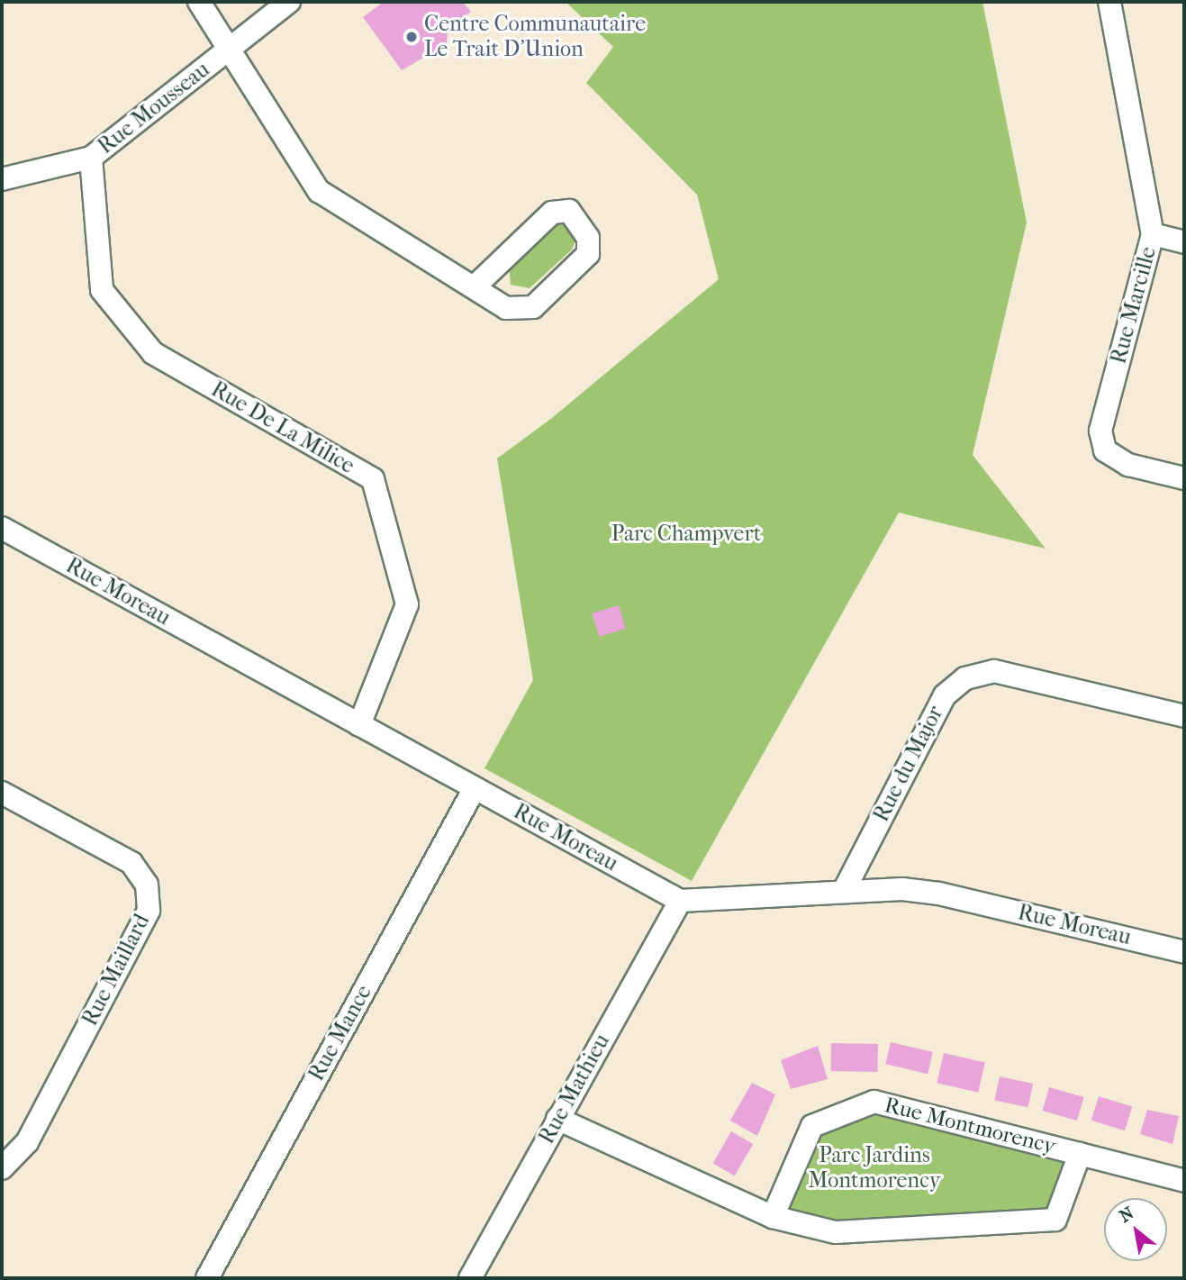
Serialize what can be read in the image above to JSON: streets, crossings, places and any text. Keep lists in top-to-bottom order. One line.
{"streets":{"street":["Rue Mousseau","Rue Marcille","Rue De La Milice","Rue Moreau","Rue du Major","Rue Maillard","Rue Mance","Rue Mathieu","Rue Montmorency"]},"crossings":[["Rue Mousseau","Rue De La Milice"],["Rue De La Milice","Rue Moreau"],["Rue Moreau","Rue du Major"],["Rue Moreau","Rue Mance"],["Rue Moreau","Rue Mathieu"],["Rue Mathieu","Rue Montmorency"]],"parks":["Parc Champvert","Parc Jardins Montmorency"],"places":["Centre Communautaire Le Trait D'Union"],"north":"top left"}
